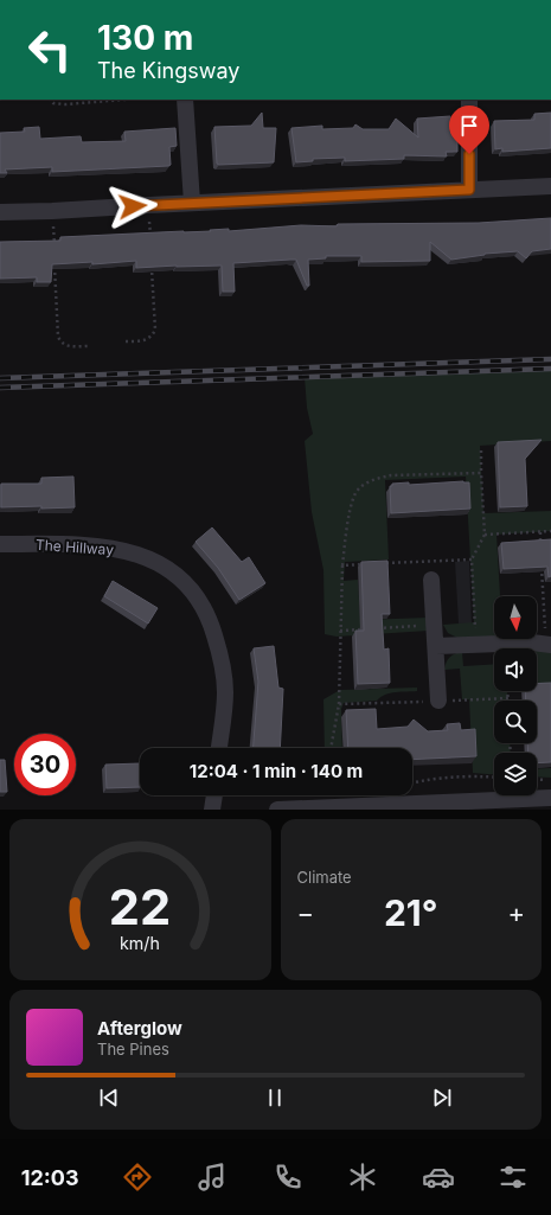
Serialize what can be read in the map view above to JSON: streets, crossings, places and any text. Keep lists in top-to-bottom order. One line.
{"streets":{"street":["The Hillway"]},"north":"bottom","page":{"turn":["130 m","The Kingsway"],"limit":"30","trip":"12:04 · 1 min · 140 m","tile":"Climate","heat":["−","21°","+"],"song":["Afterglow","The Pines"],"tabs":"12:03","gauge":["22","km/h"]}}
